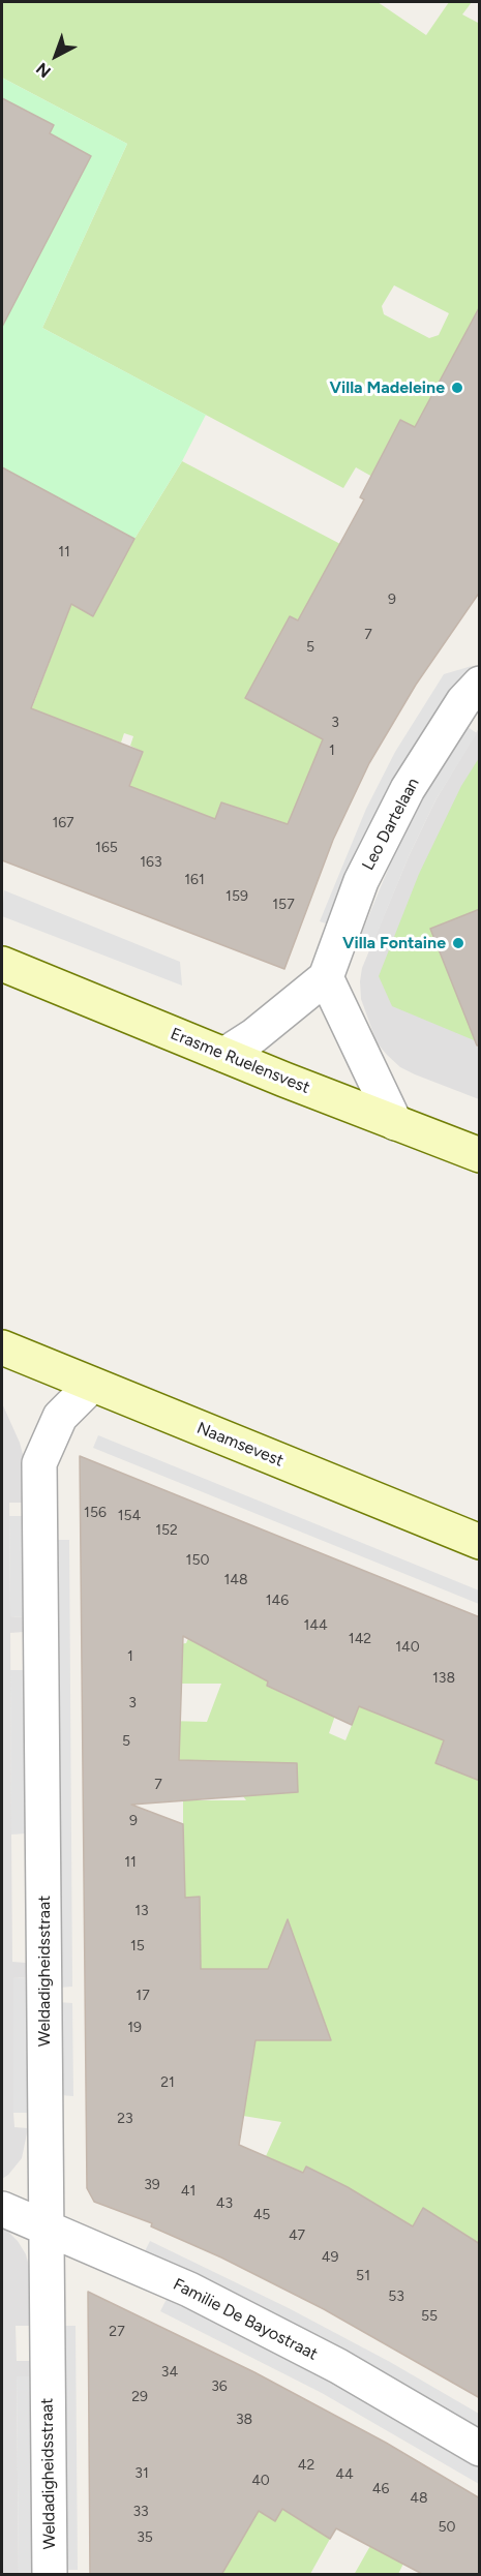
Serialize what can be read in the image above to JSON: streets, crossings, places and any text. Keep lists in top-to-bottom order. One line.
{"streets":{"main road":["Erasme Ruelensvest","Naamsevest"],"street":["Leo Dartelaan","Weldadigheidsstraat","Familie De Bayostraat"]},"crossings":[["Naamsevest","Weldadigheidsstraat"],["Weldadigheidsstraat","Familie De Bayostraat"]],"places":["Villa Madeleine","Villa Fontaine"],"house_numbers":["11","9","7","5","3","1","167","165","163","161","159","157","156","154","152","150","148","146","144","142","140","1","138","3","5","7","9","11","13","15","17","19","21","23","39","41","43","45","47","49","51","53","55","27","34","36","29","38","42","31","44","40","46","48","33","50","35"],"north":"bottom left"}
